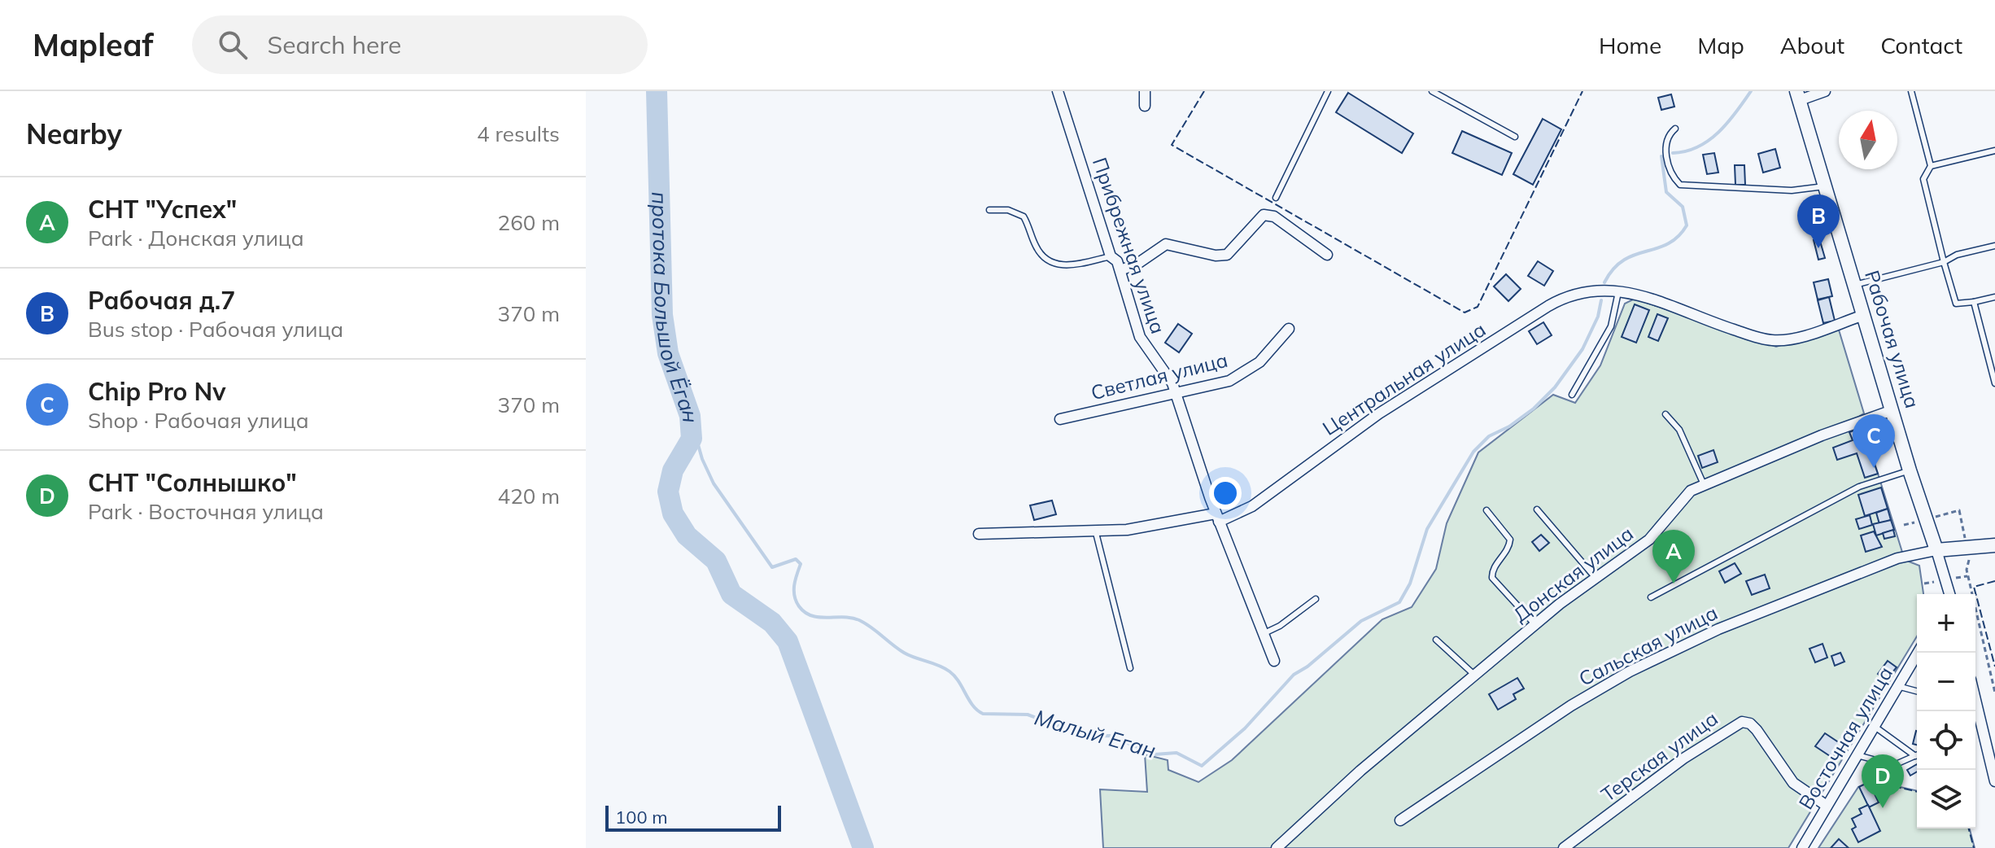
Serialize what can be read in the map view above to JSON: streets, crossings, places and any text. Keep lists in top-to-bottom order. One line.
{"streets":{"street":["Прибрежная улица","Рабочая улица","Светлая улица","Центральная улица","Донская улица","Сальская улица","Восточная улица","Терская улица"]},"crossings":[["Прибрежная улица","Светлая улица"],["Прибрежная улица","Центральная улица"],["Рабочая улица","Центральная улица"],["Рабочая улица","Донская улица"],["Рабочая улица","Сальская улица"],["Восточная улица","Терская улица"]],"water":["протока Большой Ёган","Малый Еган"],"scale_bar":"100 m","north":"top","page":{"header":"Mapleaf","search":"Search here","nav":["Home","Map","About","Contact"],"heading":["Nearby","4 results"],"list":[{"mark":"A","name":"СНТ \"Успех\"","note":"Park · Донская улица","value":"260 m"},{"mark":"B","name":"Рабочая д.7","note":"Bus stop · Рабочая улица","value":"370 m"},{"mark":"C","name":"Chip Pro Nv","note":"Shop · Рабочая улица","value":"370 m"},{"mark":"D","name":"СНТ \"Солнышко\"","note":"Park · Восточная улица","value":"420 m"}],"pins":["B","C","A","D"],"map_buttons":["+","−"],"scale":"100 m"}}
